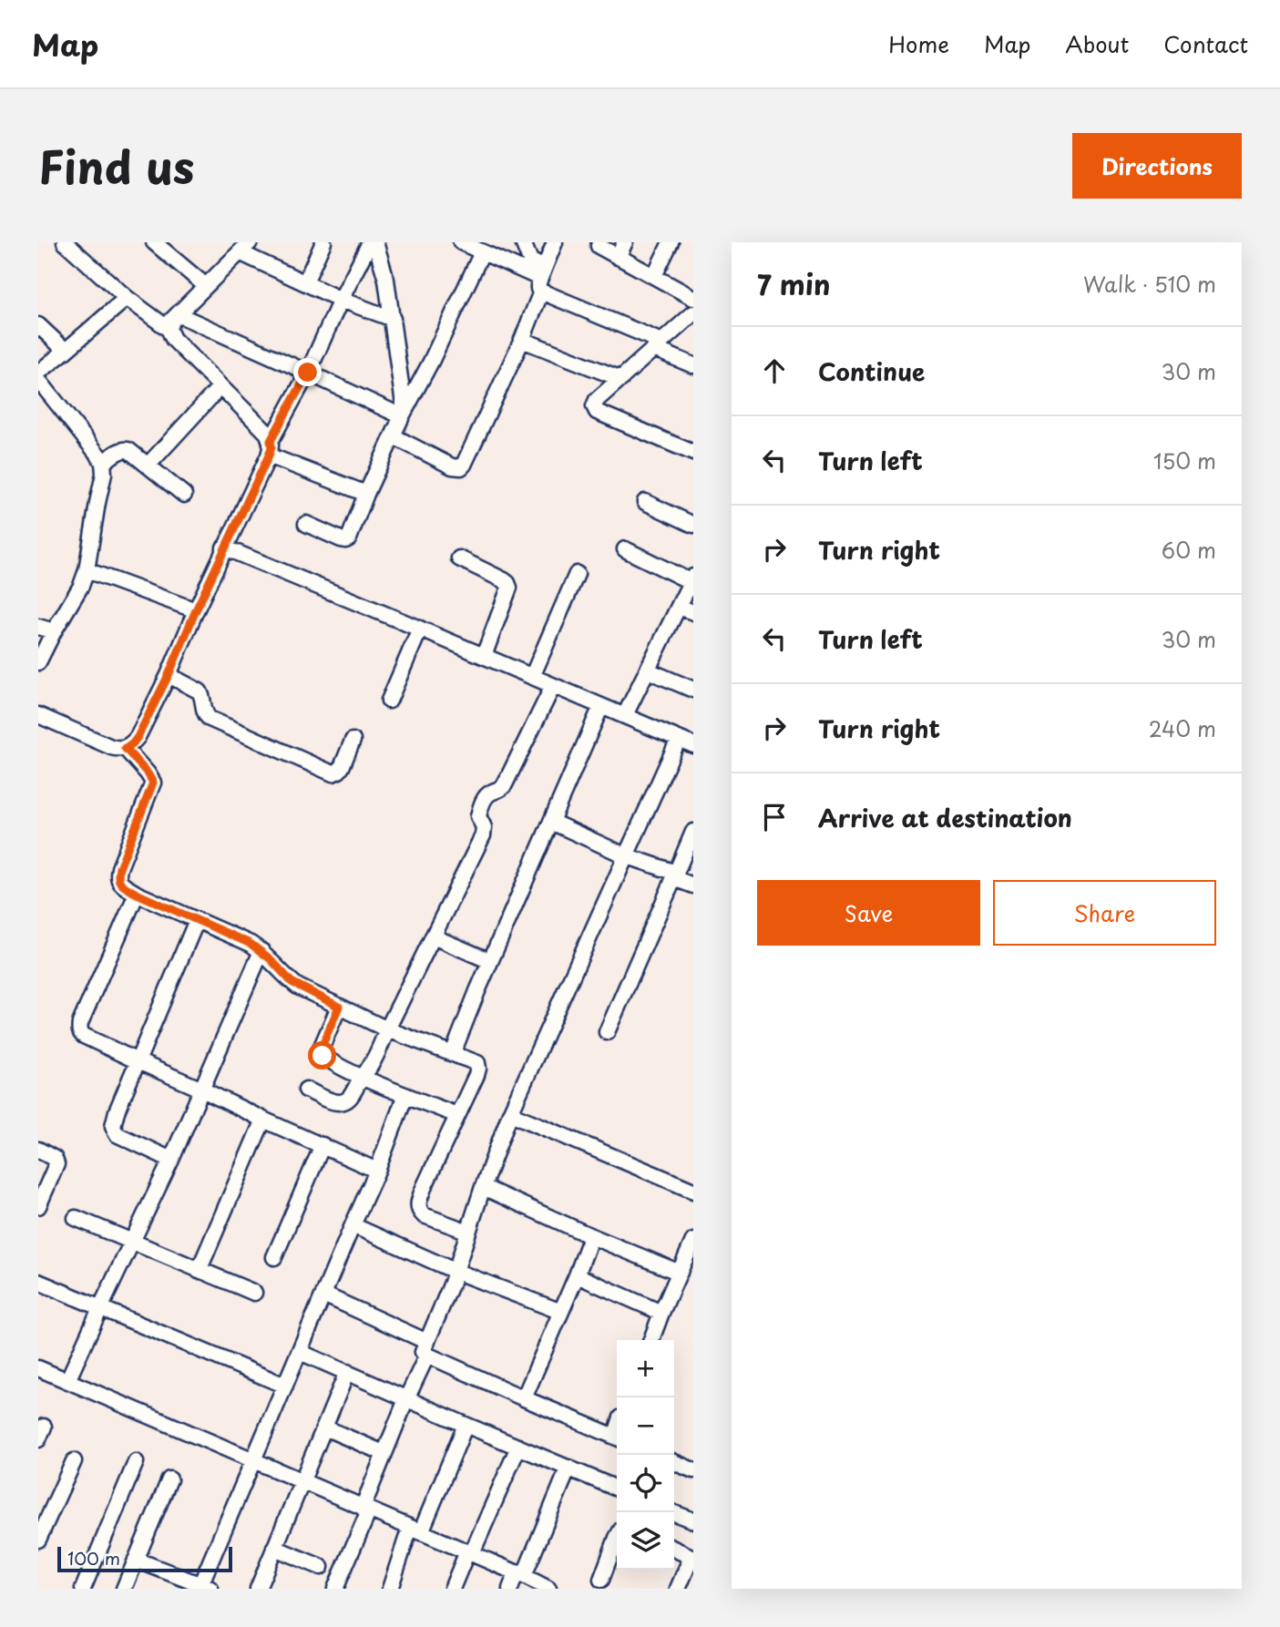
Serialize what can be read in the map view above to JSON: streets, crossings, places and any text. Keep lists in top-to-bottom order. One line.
{"scale_bar":"100 m","page":{"header":"Map","nav":["Home","Map","About","Contact"],"title":"Find us","buttons":["Directions",["Save","Share"]],"heading":["7 min","Walk · 510 m"],"list":[["Continue","30 m"],["Turn left","150 m"],["Turn right","60 m"],["Turn left","30 m"],["Turn right","240 m"],"Arrive at destination"],"map_buttons":["+","−"],"scale":"100 m"}}
